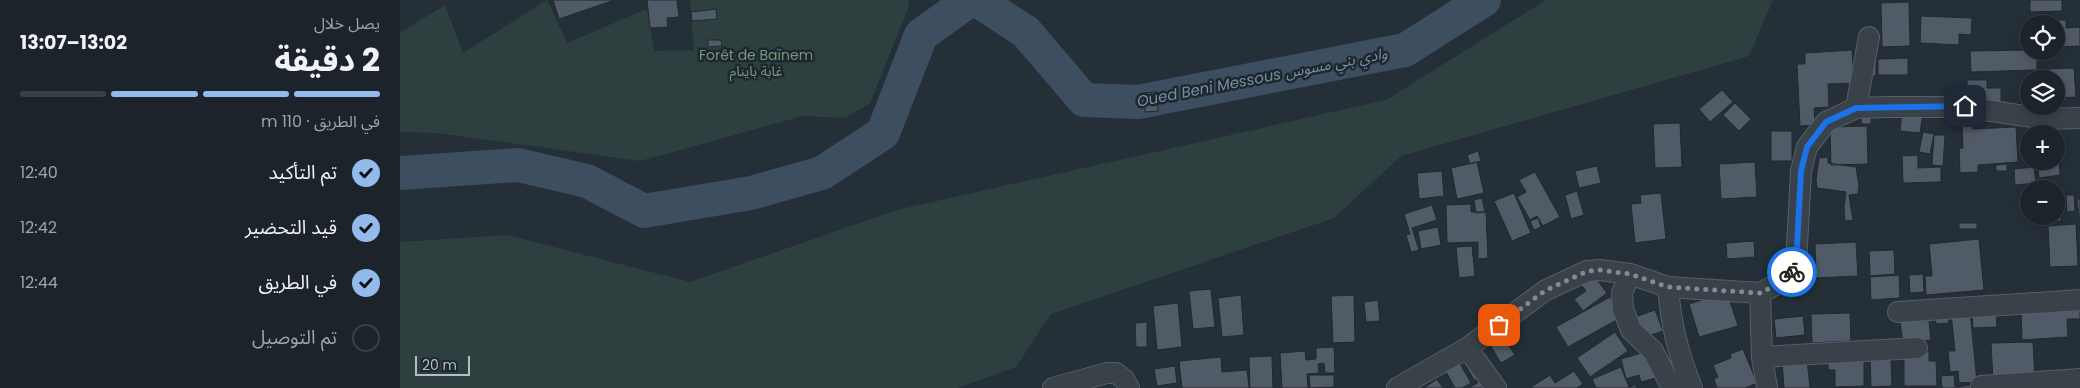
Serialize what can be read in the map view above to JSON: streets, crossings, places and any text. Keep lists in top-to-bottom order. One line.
{"water":["Oued Beni Messous وادي بني مسوس"],"parks":["Forêt de Baïnem غابة باينام"],"scale_bar":"20 m","page":{"heading":["2 دقيقة","يصل خلال","13:02–13:07"],"map_buttons":["+","−"],"bar":"في الطريق · 110 m","list":[["تم التأكيد","12:40"],["قيد التحضير","12:42"],["في الطريق","12:44"],"تم التوصيل"],"scale":"20 m"}}
